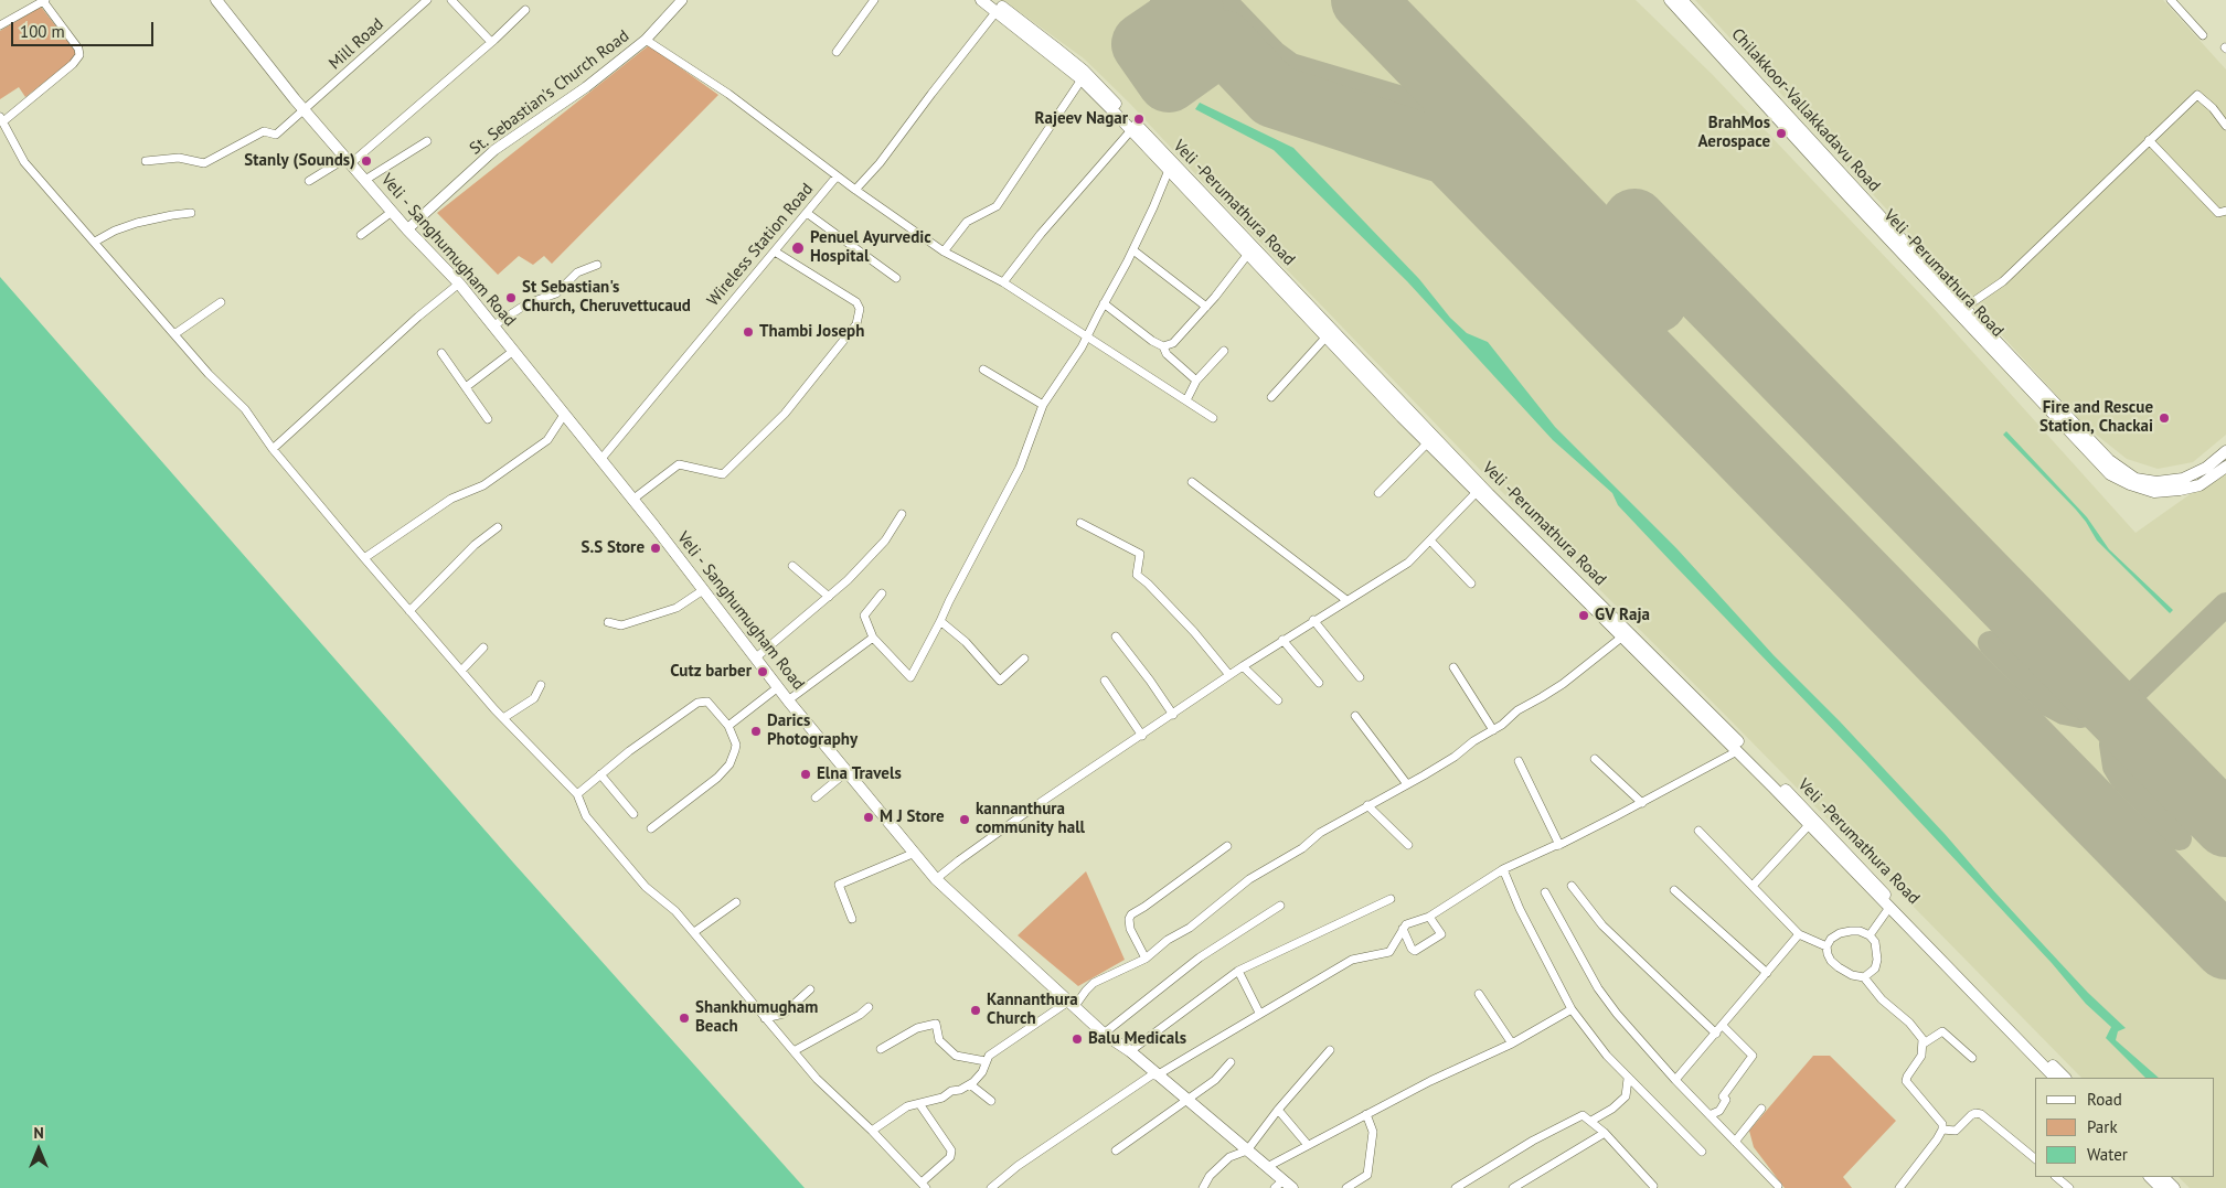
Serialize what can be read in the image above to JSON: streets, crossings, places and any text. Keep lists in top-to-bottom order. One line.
{"streets":{"main road":["Chilakkoor-Vallakkadavu Road","Veli -Perumathura Road","Veli - Sanghumugham Road"],"street":["Mill Road","St. Sebastian's Church Road","Wireless Station Road"]},"crossings":[["Mill Road","Veli - Sanghumugham Road"],["St. Sebastian's Church Road","Veli - Sanghumugham Road"],["Wireless Station Road","Veli - Sanghumugham Road"]],"places":["Rajeev Nagar","BrahMos Aerospace","Stanly (Sounds)","Penuel Ayurvedic Hospital","St Sebastian's Church, Cheruvettucaud","Thambi Joseph","Fire and Rescue Station, Chackai","S.S Store","GV Raja","Cutz barber","Darics Photography","Elna Travels","M J Store","kannanthura community hall","Kannanthura Church","Shankhumugham Beach","Balu Medicals"],"legend":["Road","Park","Water"],"scale_bar":"100 m","north":"top"}
